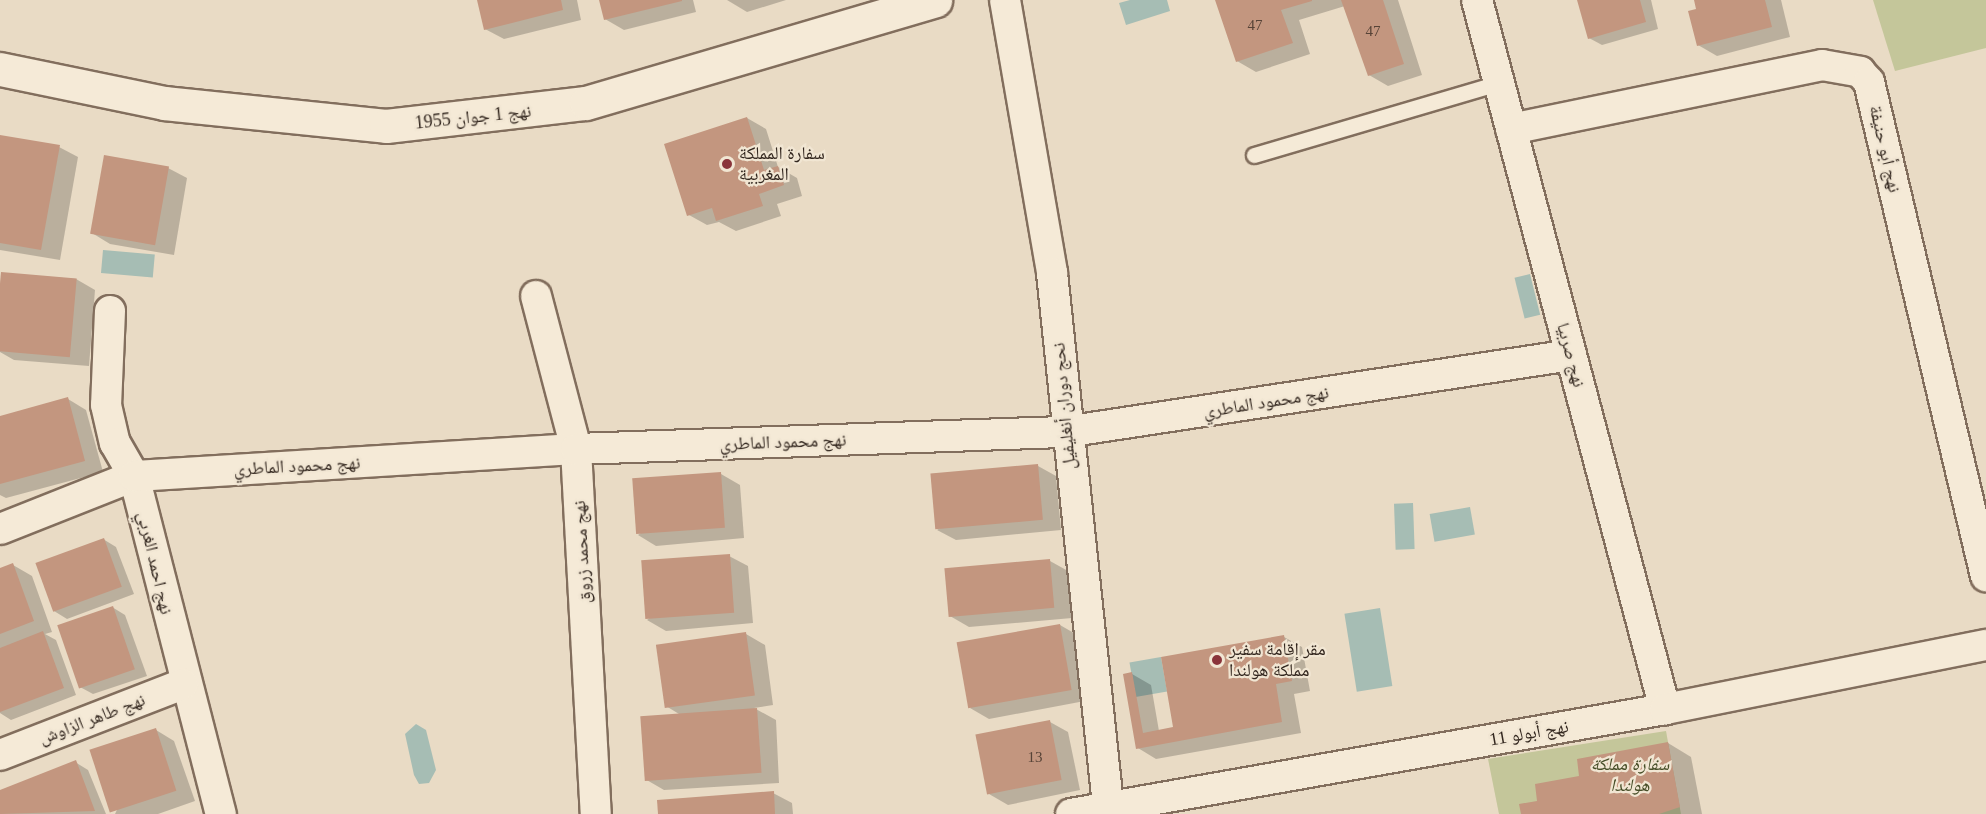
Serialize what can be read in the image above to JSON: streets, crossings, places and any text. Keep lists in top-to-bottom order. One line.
{"streets":{"street":["نهج 1 جوان 1955","نهج أبو حنيفة","نهج صربيا","نهج محمود الماطري","نحج دوران أنغليفيل","نهج محمد زروق","نهج احمد الغربي","نهج طاهر الزاوش","نهج أبولو 11"]},"crossings":[["نهج أبو حنيفة","نهج صربيا"],["نهج صربيا","نهج محمود الماطري"],["نهج صربيا","نهج أبولو 11"],["نهج محمود الماطري","نحج دوران أنغليفيل"],["نهج محمود الماطري","نهج محمد زروق"],["نهج محمود الماطري","نهج احمد الغربي"],["نحج دوران أنغليفيل","نهج أبولو 11"],["نهج احمد الغربي","نهج طاهر الزاوش"]],"parks":["سفارة مملكة هولندا"],"places":["سفارة المملكة المغربية","مقر إقامة سفير مملكة هولندا"],"house_numbers":["47","47","13"]}
